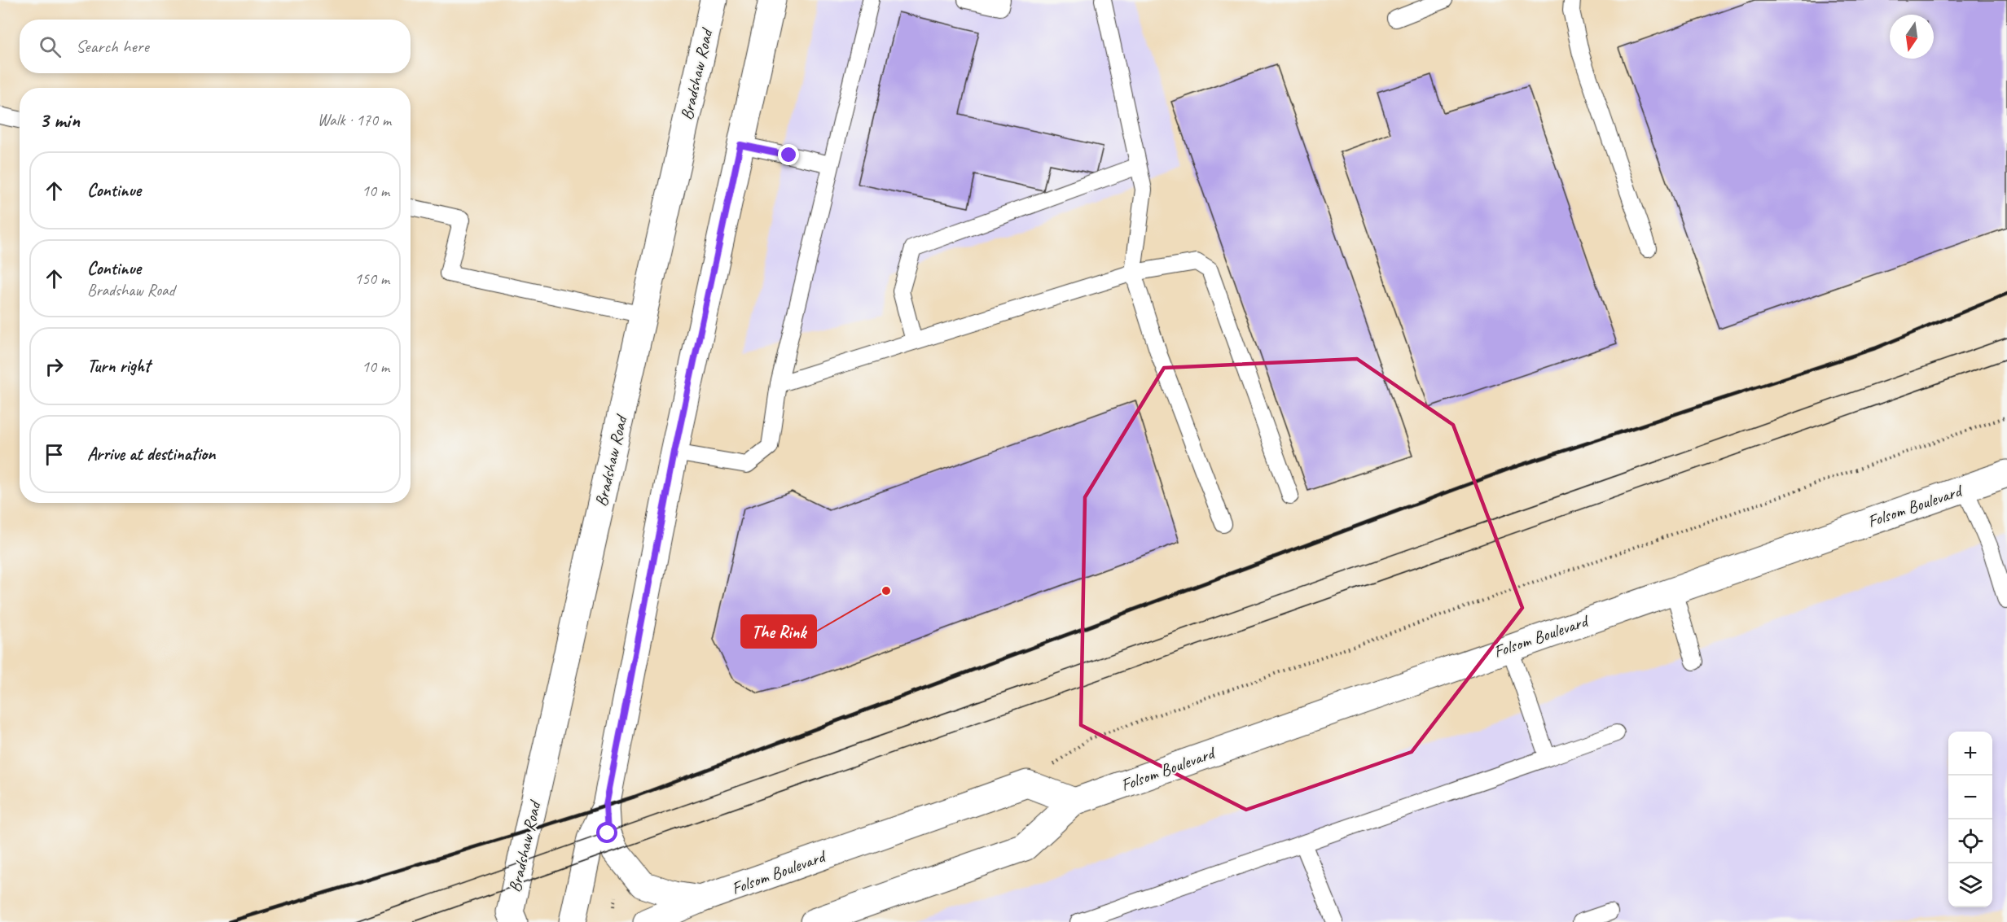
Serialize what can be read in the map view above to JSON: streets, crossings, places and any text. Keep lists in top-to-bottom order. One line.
{"streets":{"main road":["Bradshaw Road","Folsom Boulevard"]},"places":["The Rink"],"north":"bottom","page":{"search":"Search here","heading":["3 min","Walk · 170 m"],"list":[["Continue","10 m"],["Continue","Bradshaw Road","150 m"],["Turn right","10 m"],"Arrive at destination"],"map_buttons":["+","−"]}}
